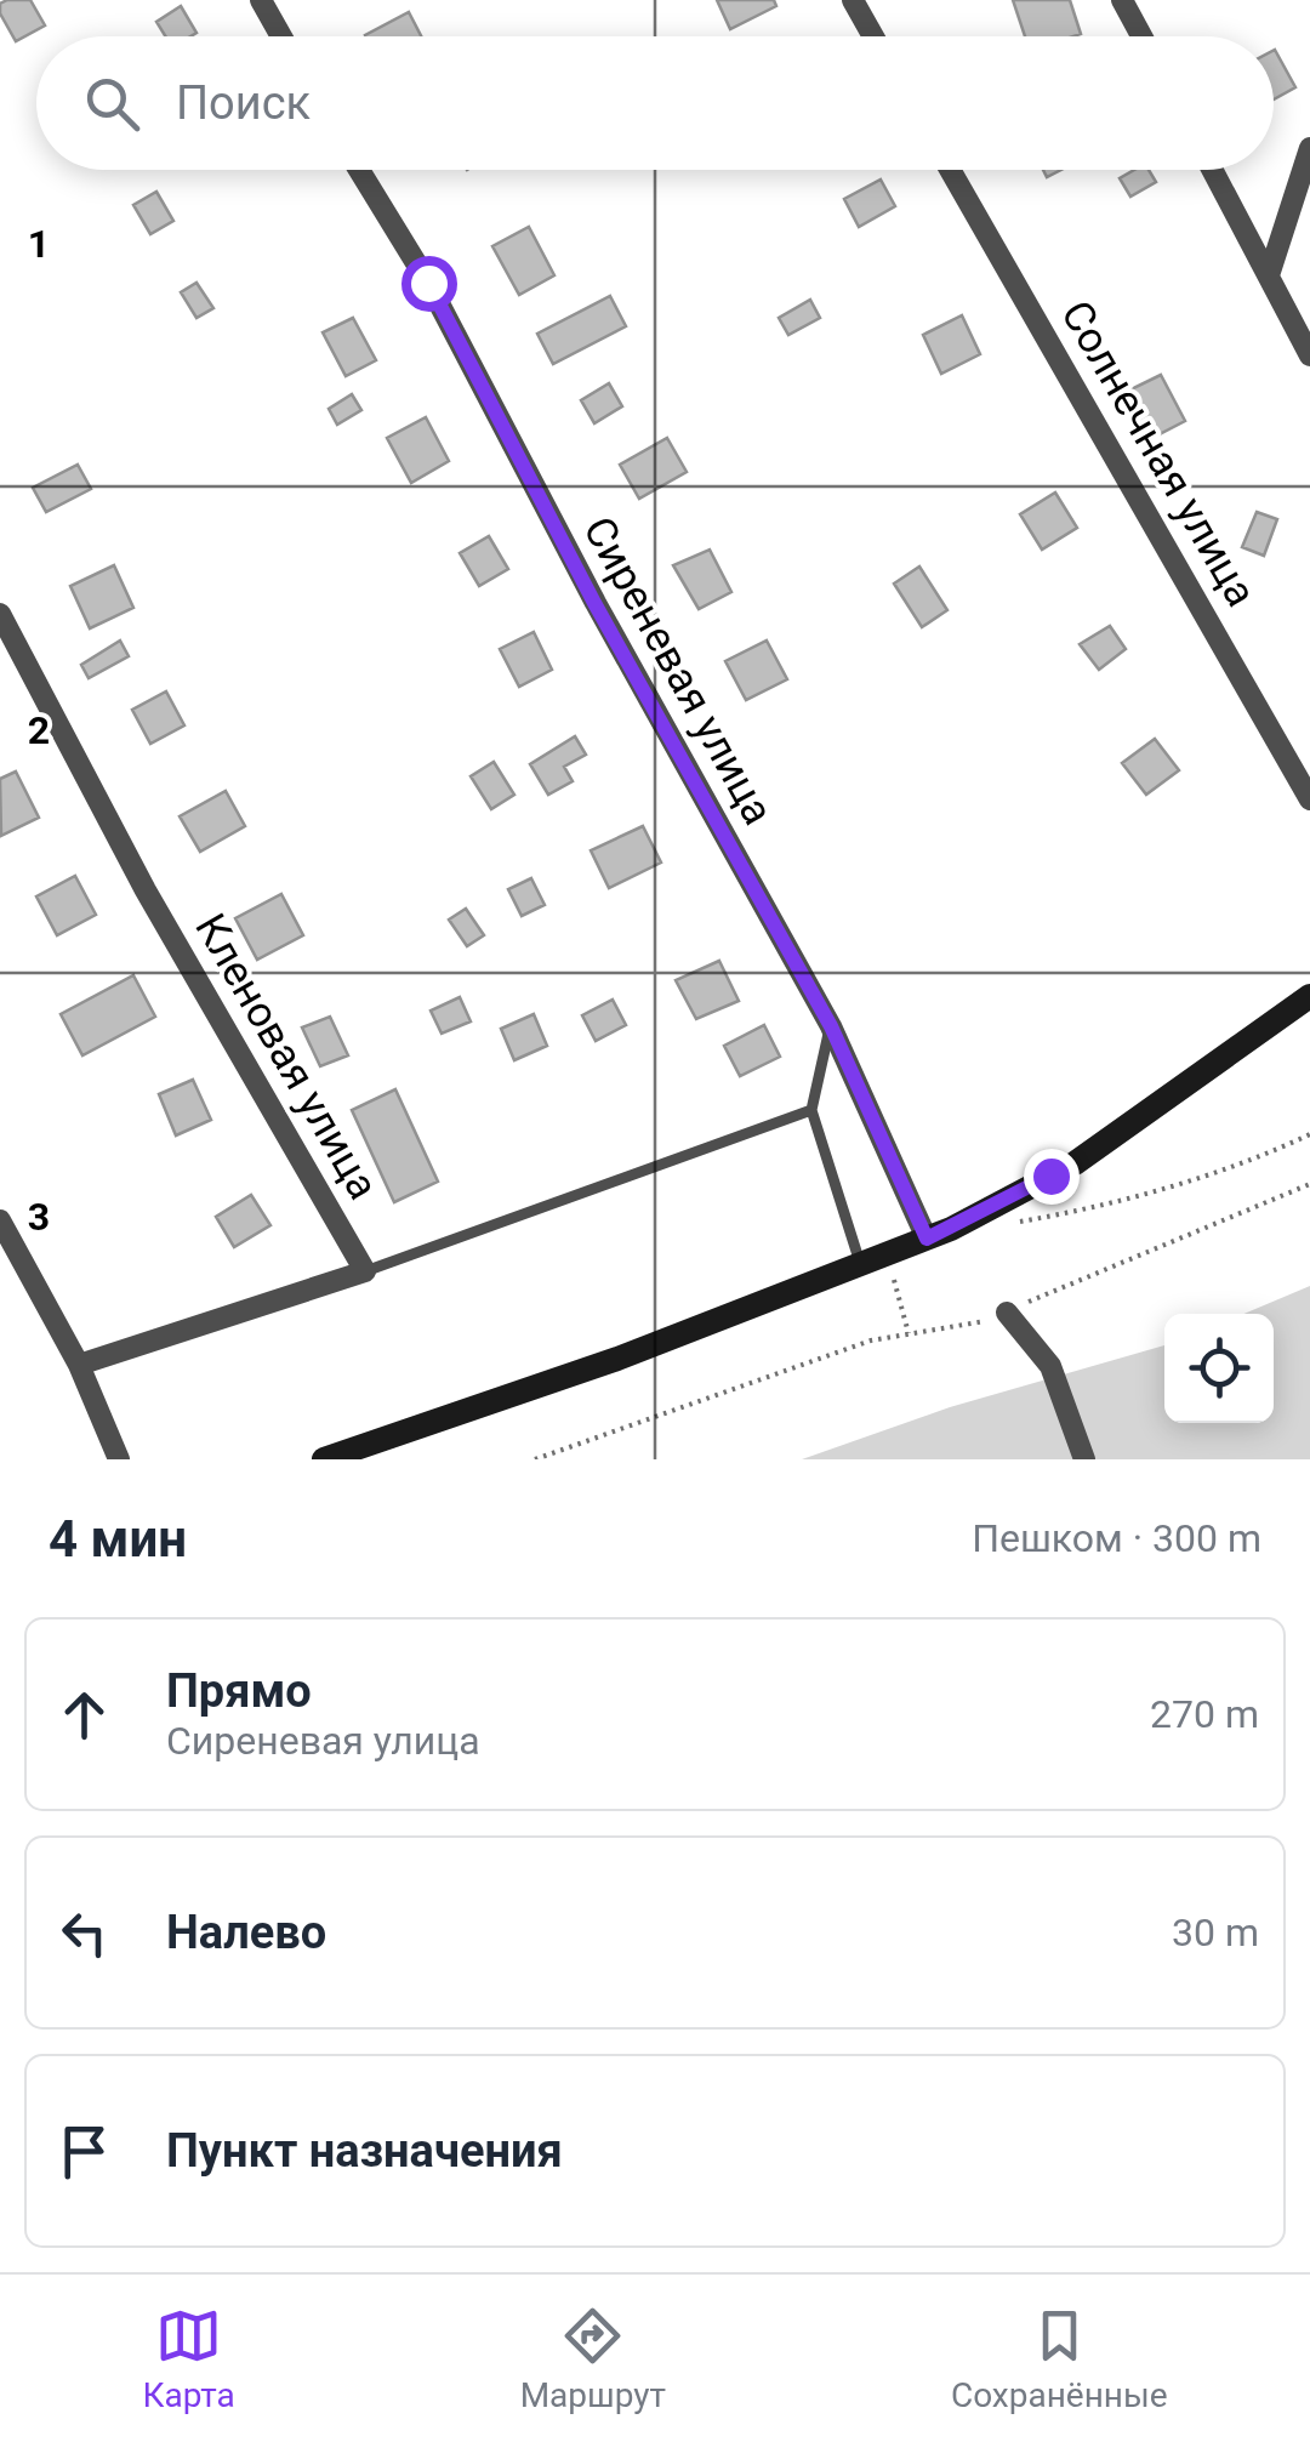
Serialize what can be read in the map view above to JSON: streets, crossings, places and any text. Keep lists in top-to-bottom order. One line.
{"streets":{"street":["Солнечная улица","Сиреневая улица","Кленовая улица"]},"page":{"search":"Поиск","heading":["4 мин","Пешком · 300 m"],"list":[["Прямо","Сиреневая улица","270 m"],["Налево","30 m"],"Пункт назначения"],"nav":["Карта","Маршрут","Сохранённые"]},"grid":{"rows":["1","2","3"]}}
